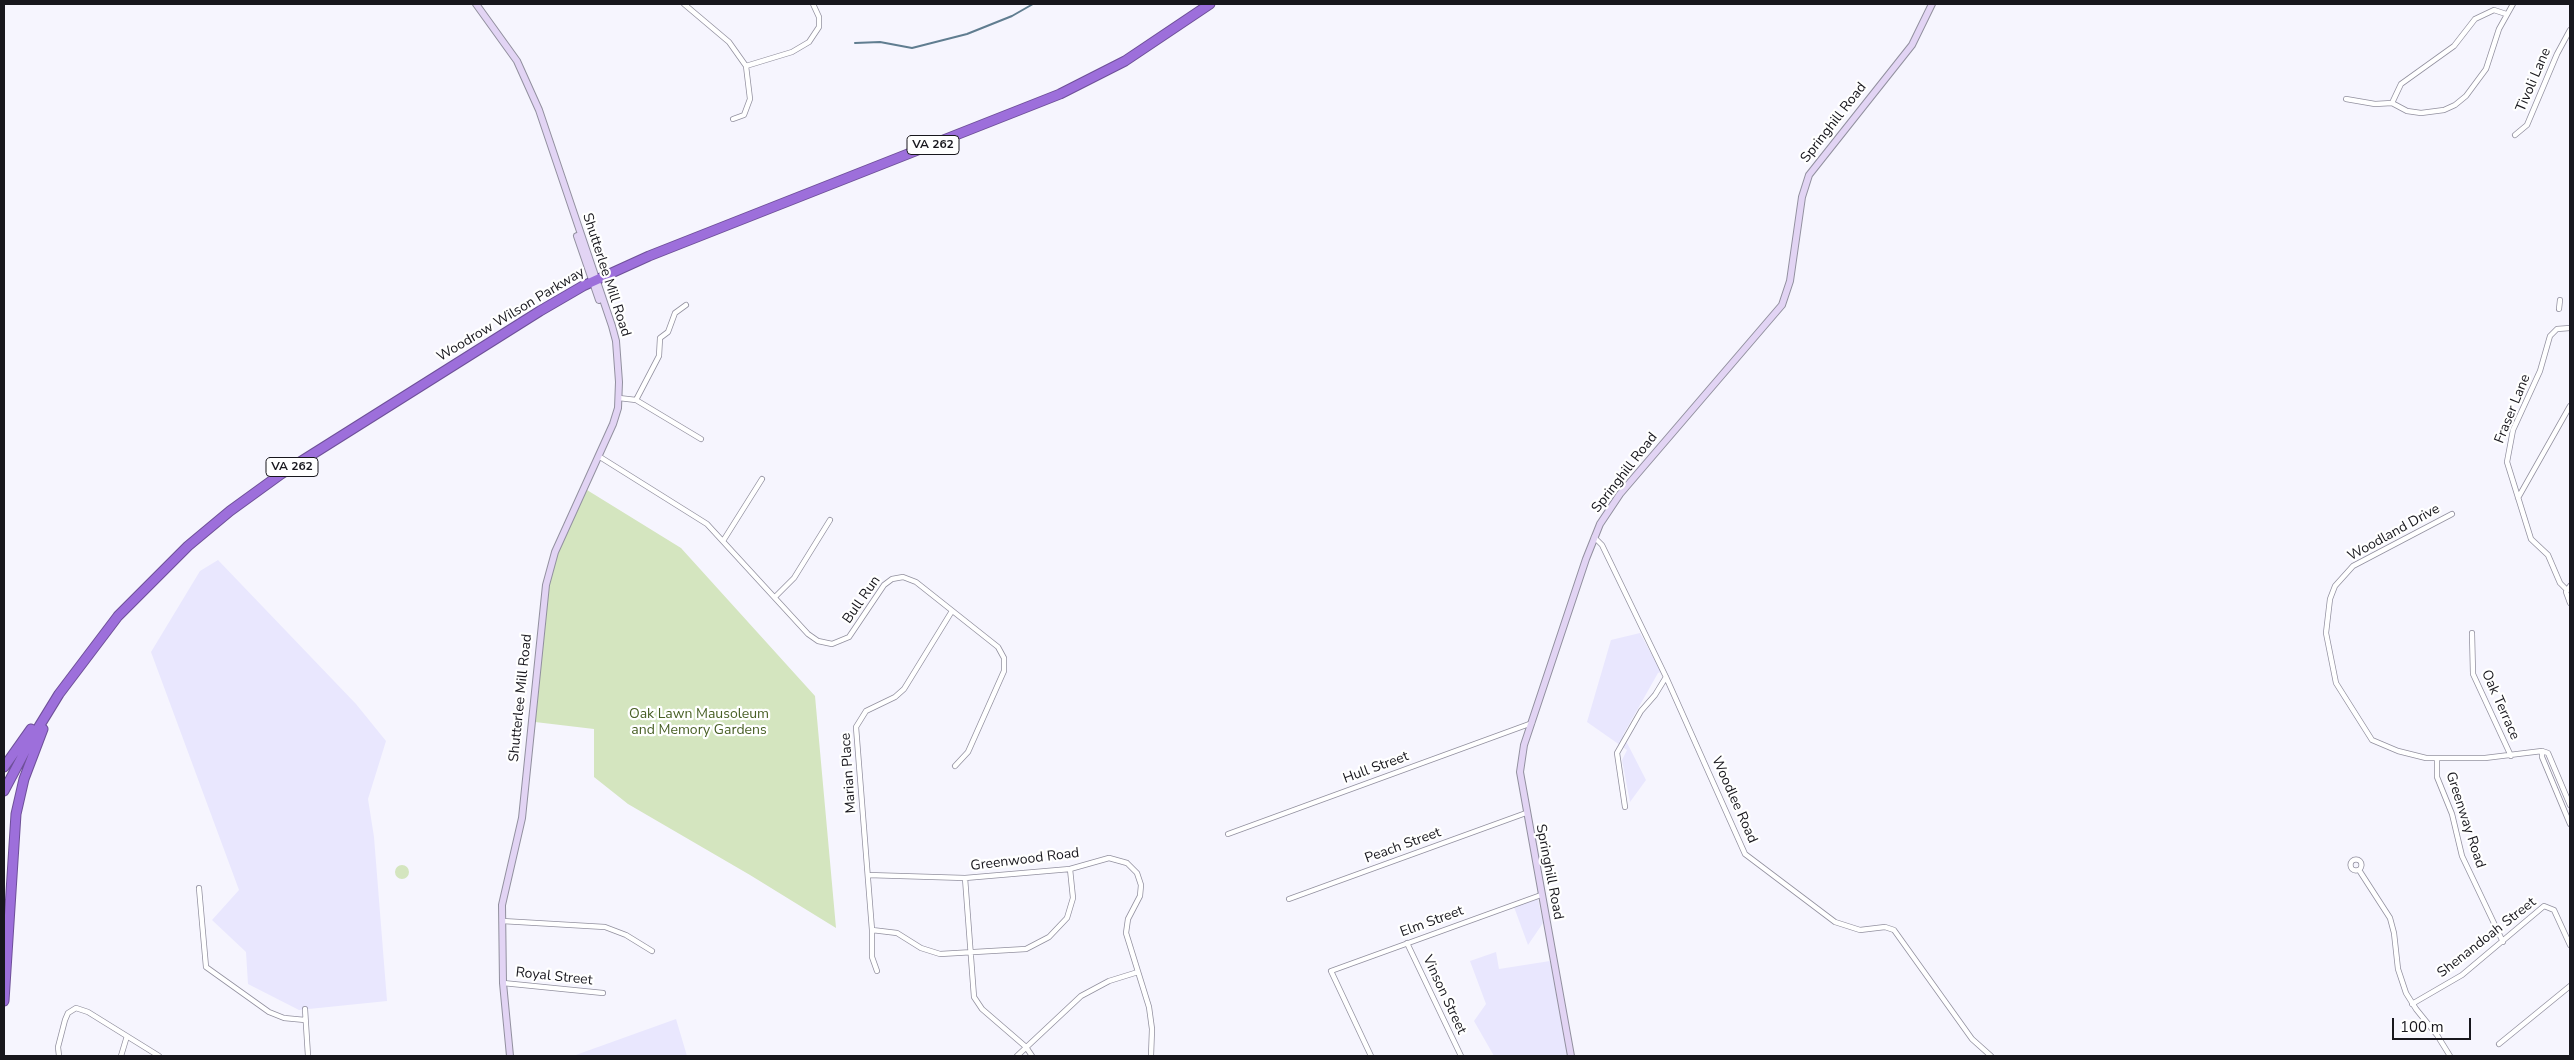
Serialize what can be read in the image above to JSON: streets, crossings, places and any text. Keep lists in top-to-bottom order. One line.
{"streets":{"highway":["VA 262","Woodrow Wilson Parkway"],"street":["Tivoli Lane","Springhill Road","Shutterlee Mill Road","Fraser Lane","Woodland Drive","Bull Run","Oak Terrace","Hull Street","Marian Place","Woodlee Road","Greenway Road","Peach Street","Greenwood Road","Elm Street","Shenandoah Street","Royal Street","Vinson Street"]},"crossings":[["Springhill Road","Hull Street"],["Springhill Road","Woodlee Road"],["Springhill Road","Peach Street"],["Springhill Road","Elm Street"],["Shutterlee Mill Road","Woodrow Wilson Parkway"],["Shutterlee Mill Road","Bull Run"],["Shutterlee Mill Road","Royal Street"],["Woodland Drive","Oak Terrace"],["Woodland Drive","Greenway Road"],["Bull Run","Marian Place"],["Marian Place","Greenwood Road"],["Greenway Road","Shenandoah Street"],["Elm Street","Vinson Street"]],"parks":["Oak Lawn Mausoleum and Memory Gardens"],"scale_bar":"100 m"}
